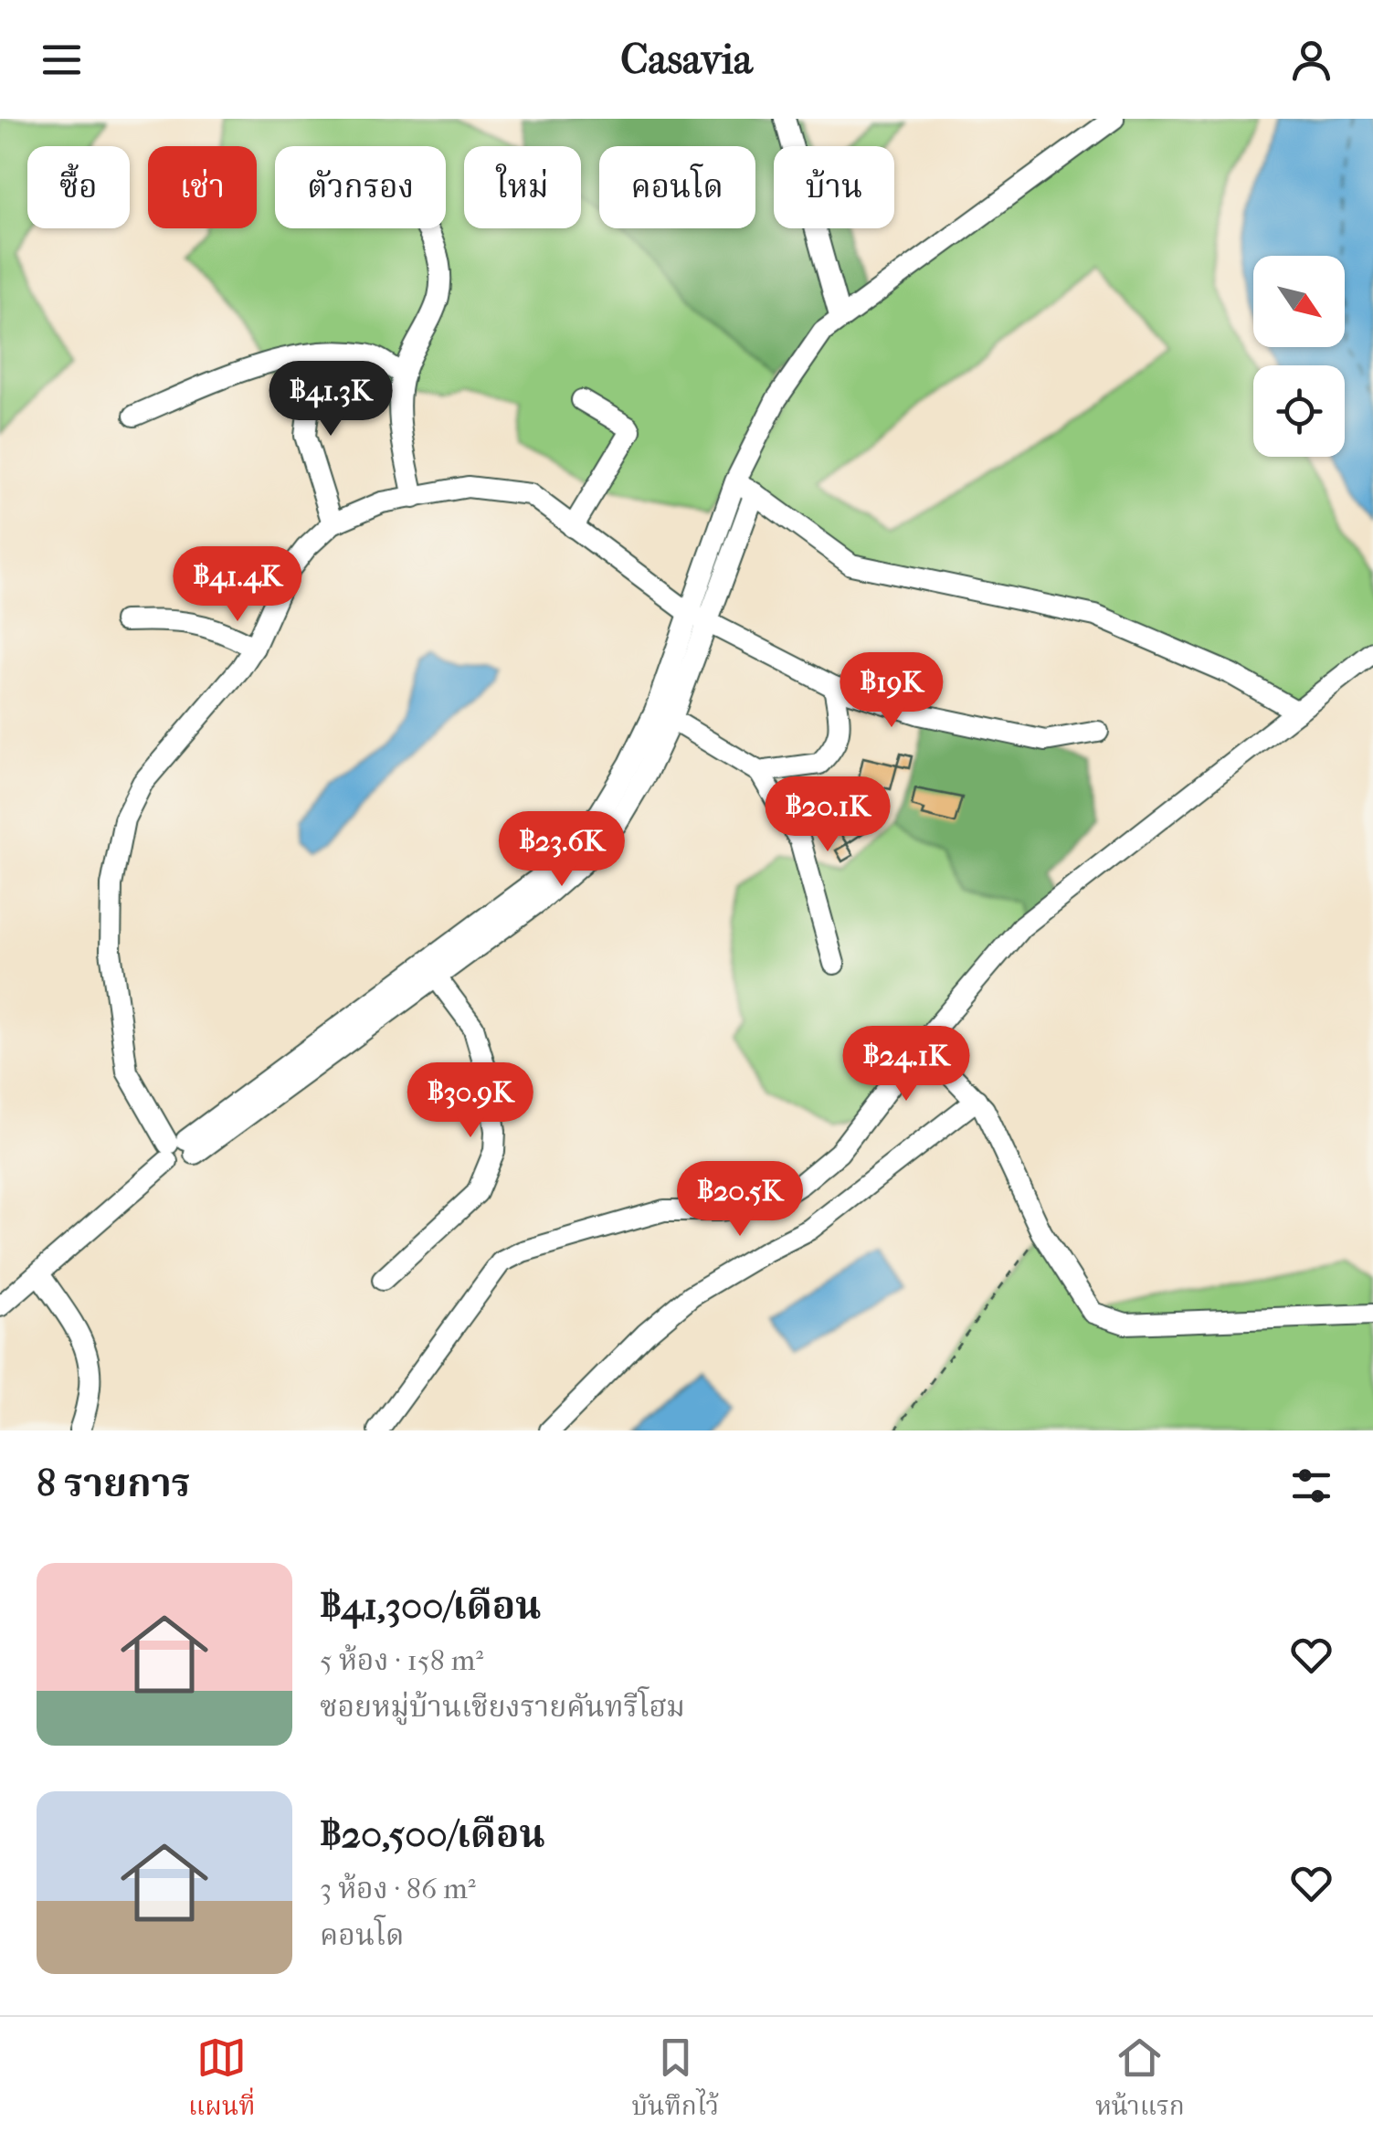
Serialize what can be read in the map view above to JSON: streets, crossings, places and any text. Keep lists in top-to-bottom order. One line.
{"north":"bottom right","page":{"header":"Casavia","chip":["ซื้อ","เช่า","ตัวกรอง","ใหม่","คอนโด","บ้าน"],"price":["฿41.3K","฿41.4K","฿19K","฿20.1K","฿23.6K","฿24.1K","฿30.9K","฿20.5K"],"heading":"8 รายการ","list":[{"name":"฿41,300/เดือน","note":"5 ห้อง · 158 m² · ซอยหมู่บ้านเชียงรายคันทรีโฮม"},{"name":"฿20,500/เดือน","note":"3 ห้อง · 86 m² · คอนโด"}],"tabs":["แผนที่","บันทึกไว้","หน้าแรก"]}}
